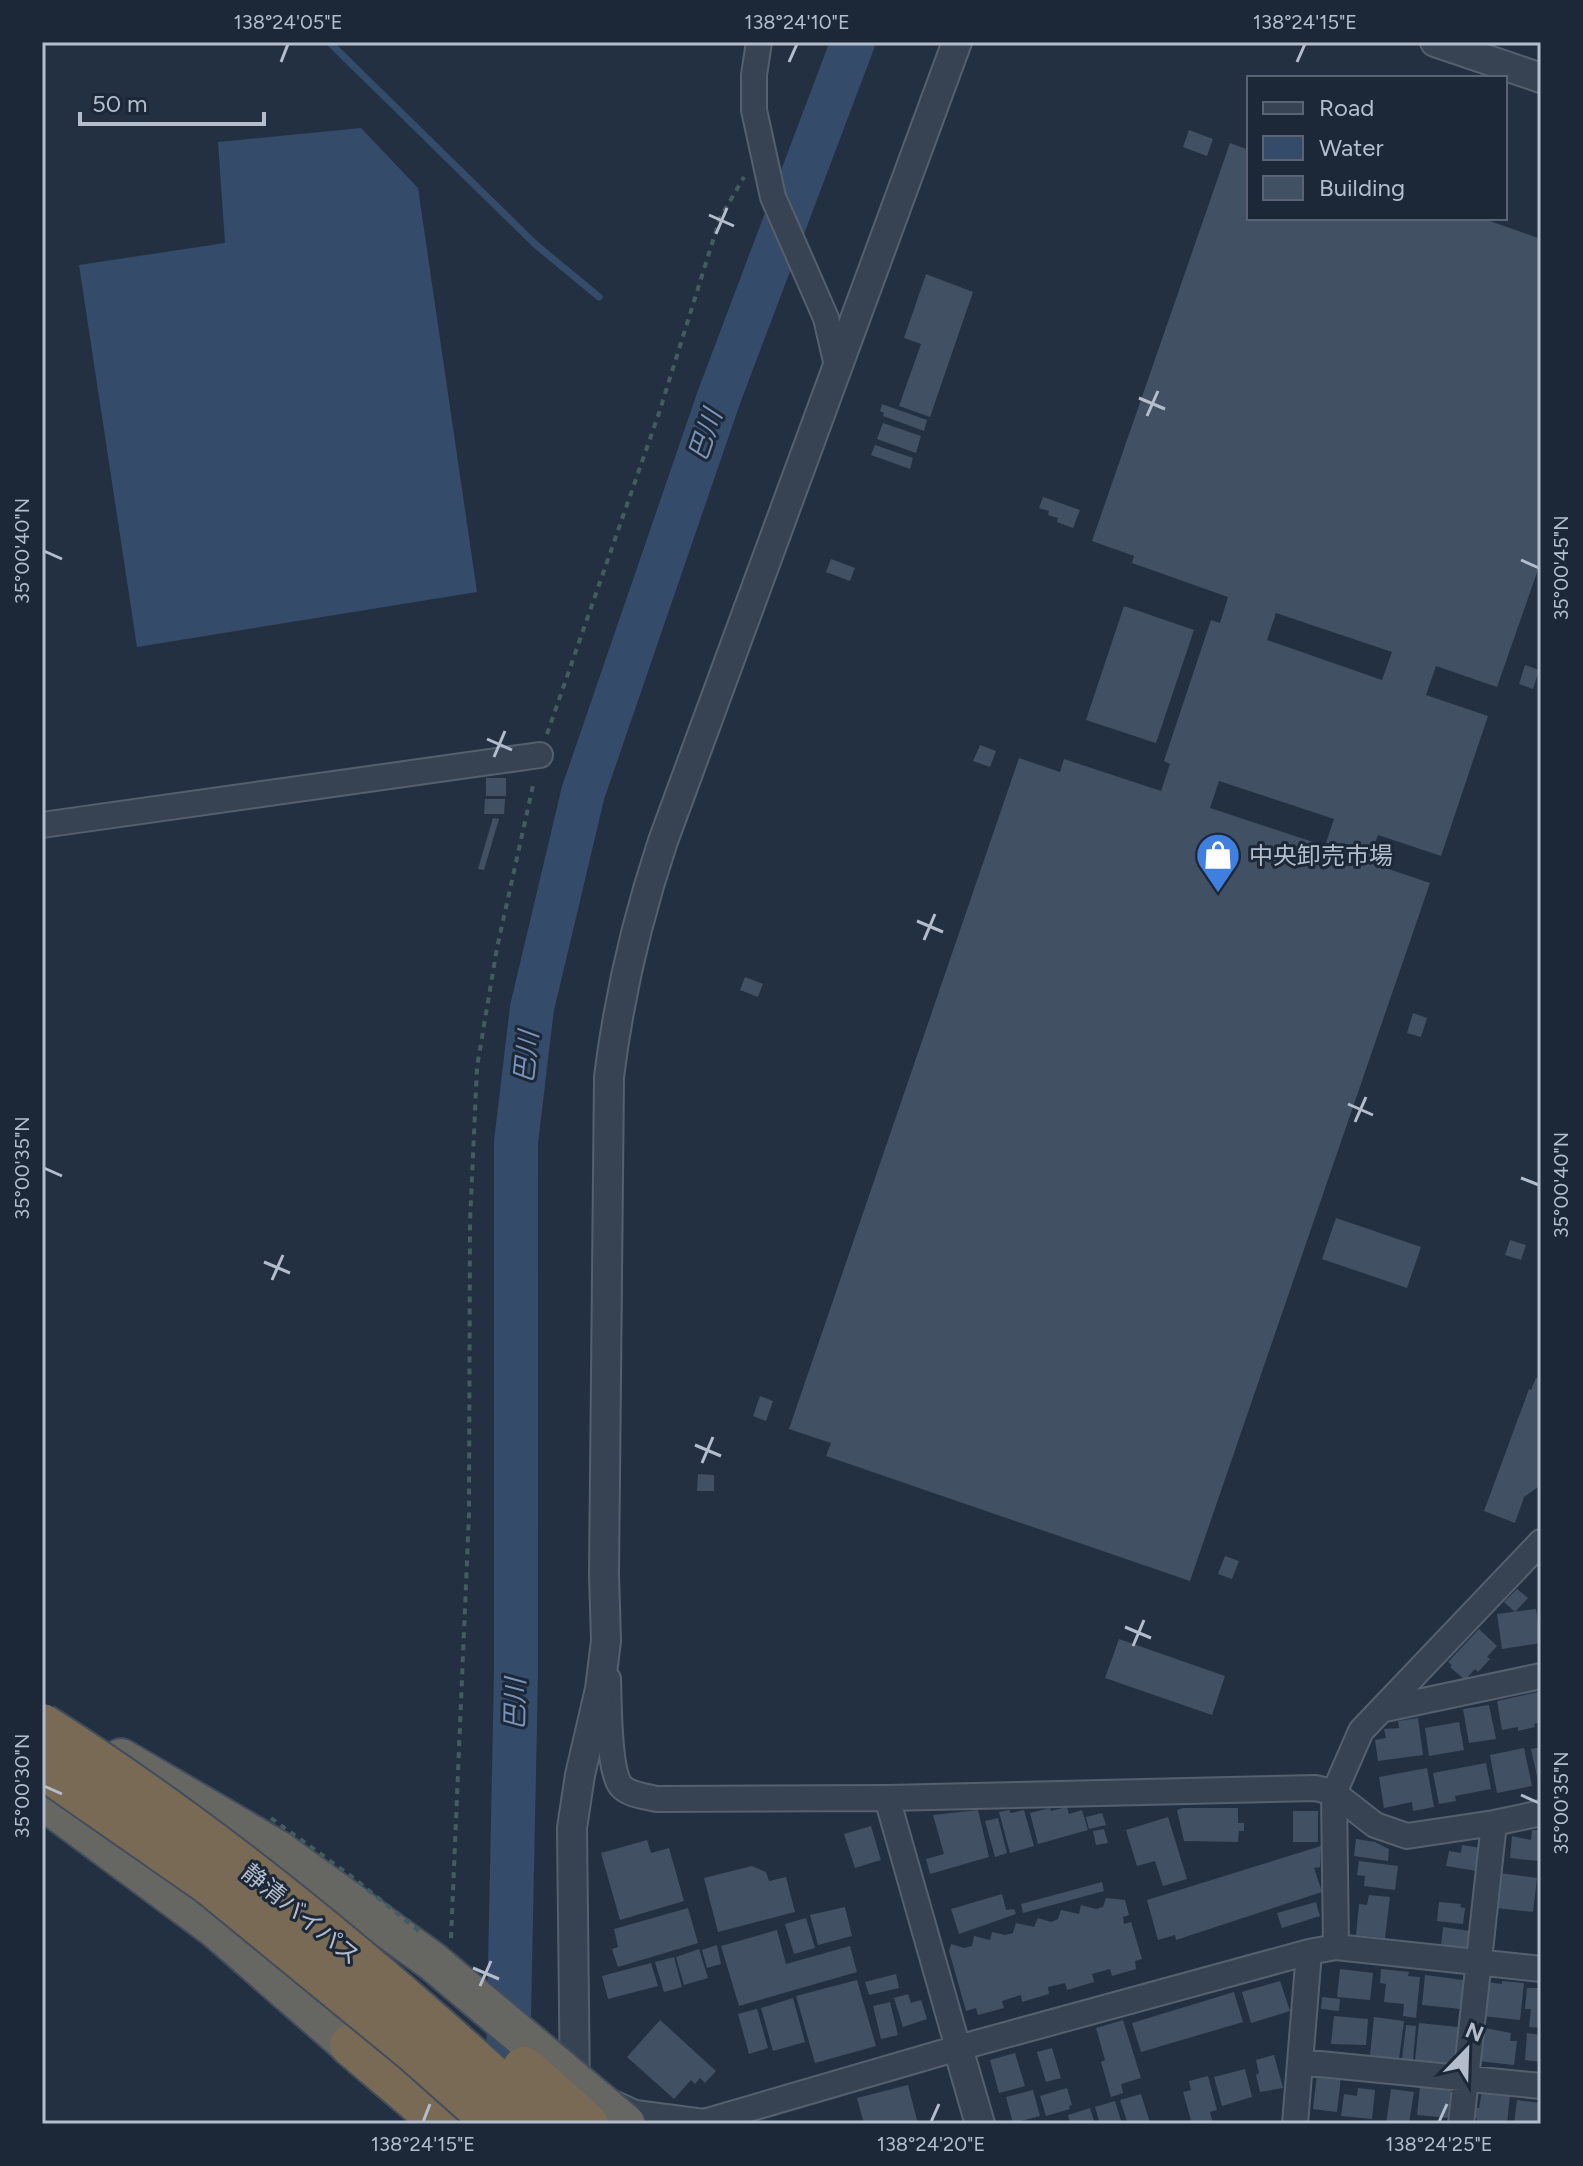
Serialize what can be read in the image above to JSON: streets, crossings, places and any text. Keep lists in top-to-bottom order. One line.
{"streets":{"highway":["静清バイパス"]},"water":["巴川"],"places":{"shop":["中央卸売市場"]},"legend":["Road","Water","Building"],"scale_bar":"50 m","north":"top right","coordinates":["138°24'05\"E","138°24'10\"E","138°24'15\"E","35°00'40\"N","35°00'45\"N","35°00'35\"N","35°00'30\"N","138°24'20\"E","138°24'25\"E"]}
